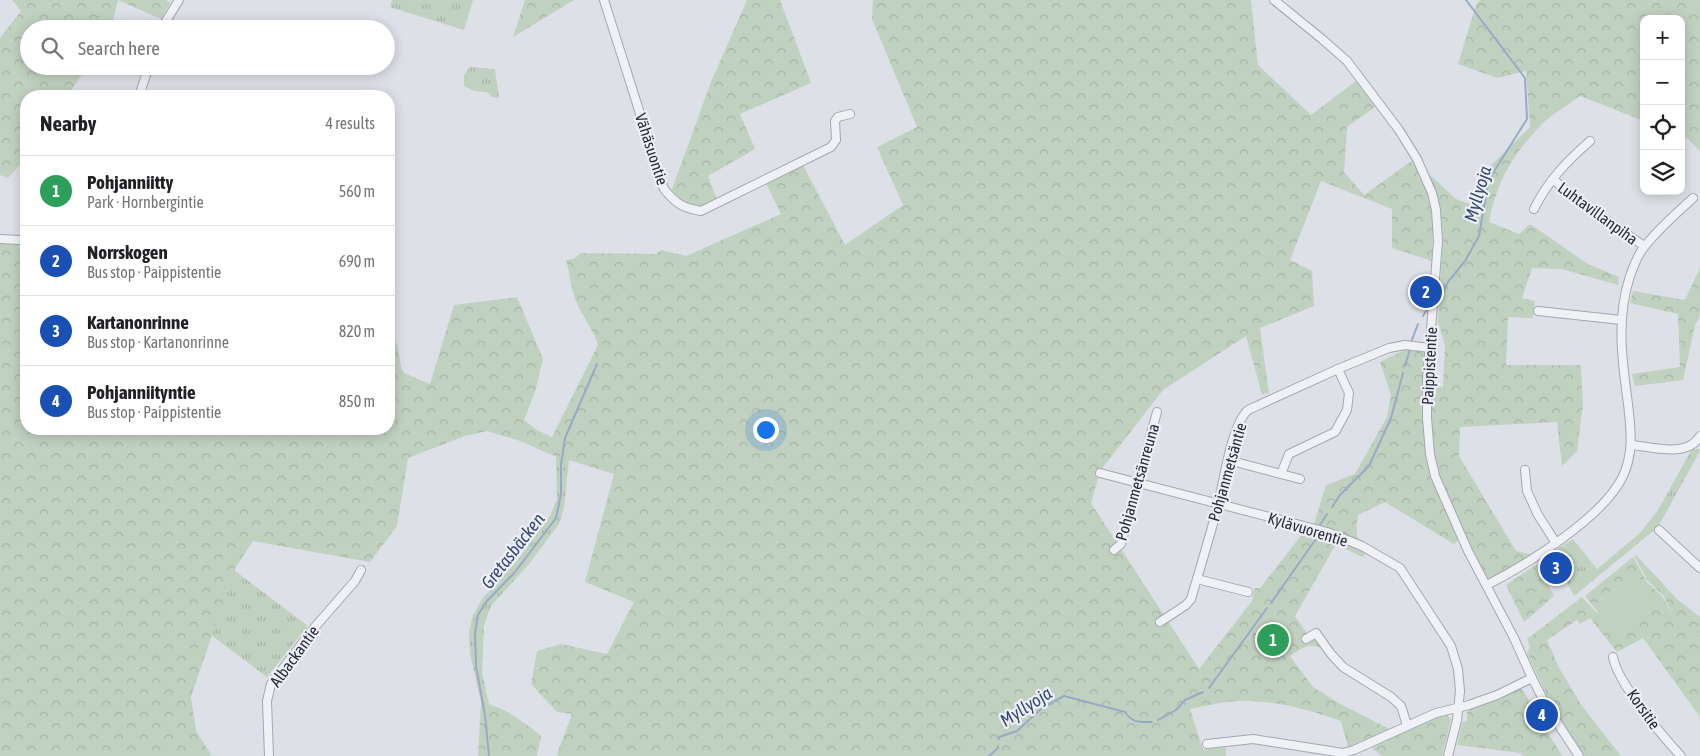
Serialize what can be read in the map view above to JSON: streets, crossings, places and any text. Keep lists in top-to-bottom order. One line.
{"streets":{"street":["Vähäsuontie","Luhtavillanpiha","Paippistentie","Pohjanmetsäntie","Pohjanmetsänreuna","Kylävuorentie","Albackantie","Korsitie"]},"crossings":[["Paippistentie","Pohjanmetsäntie"],["Pohjanmetsäntie","Kylävuorentie"],["Pohjanmetsänreuna","Kylävuorentie"]],"water":["Myllyoja","Gretasbäcken"],"page":{"map_buttons":["+","−"],"search":"Search here","heading":["Nearby","4 results"],"list":[{"mark":"1","name":"Pohjanniitty","note":"Park · Hornbergintie","value":"560 m"},{"mark":"2","name":"Norrskogen","note":"Bus stop · Paippistentie","value":"690 m"},{"mark":"3","name":"Kartanonrinne","note":"Bus stop · Kartanonrinne","value":"820 m"},{"mark":"4","name":"Pohjanniityntie","note":"Bus stop · Paippistentie","value":"850 m"}],"pins":["2","3","1","4"]}}
